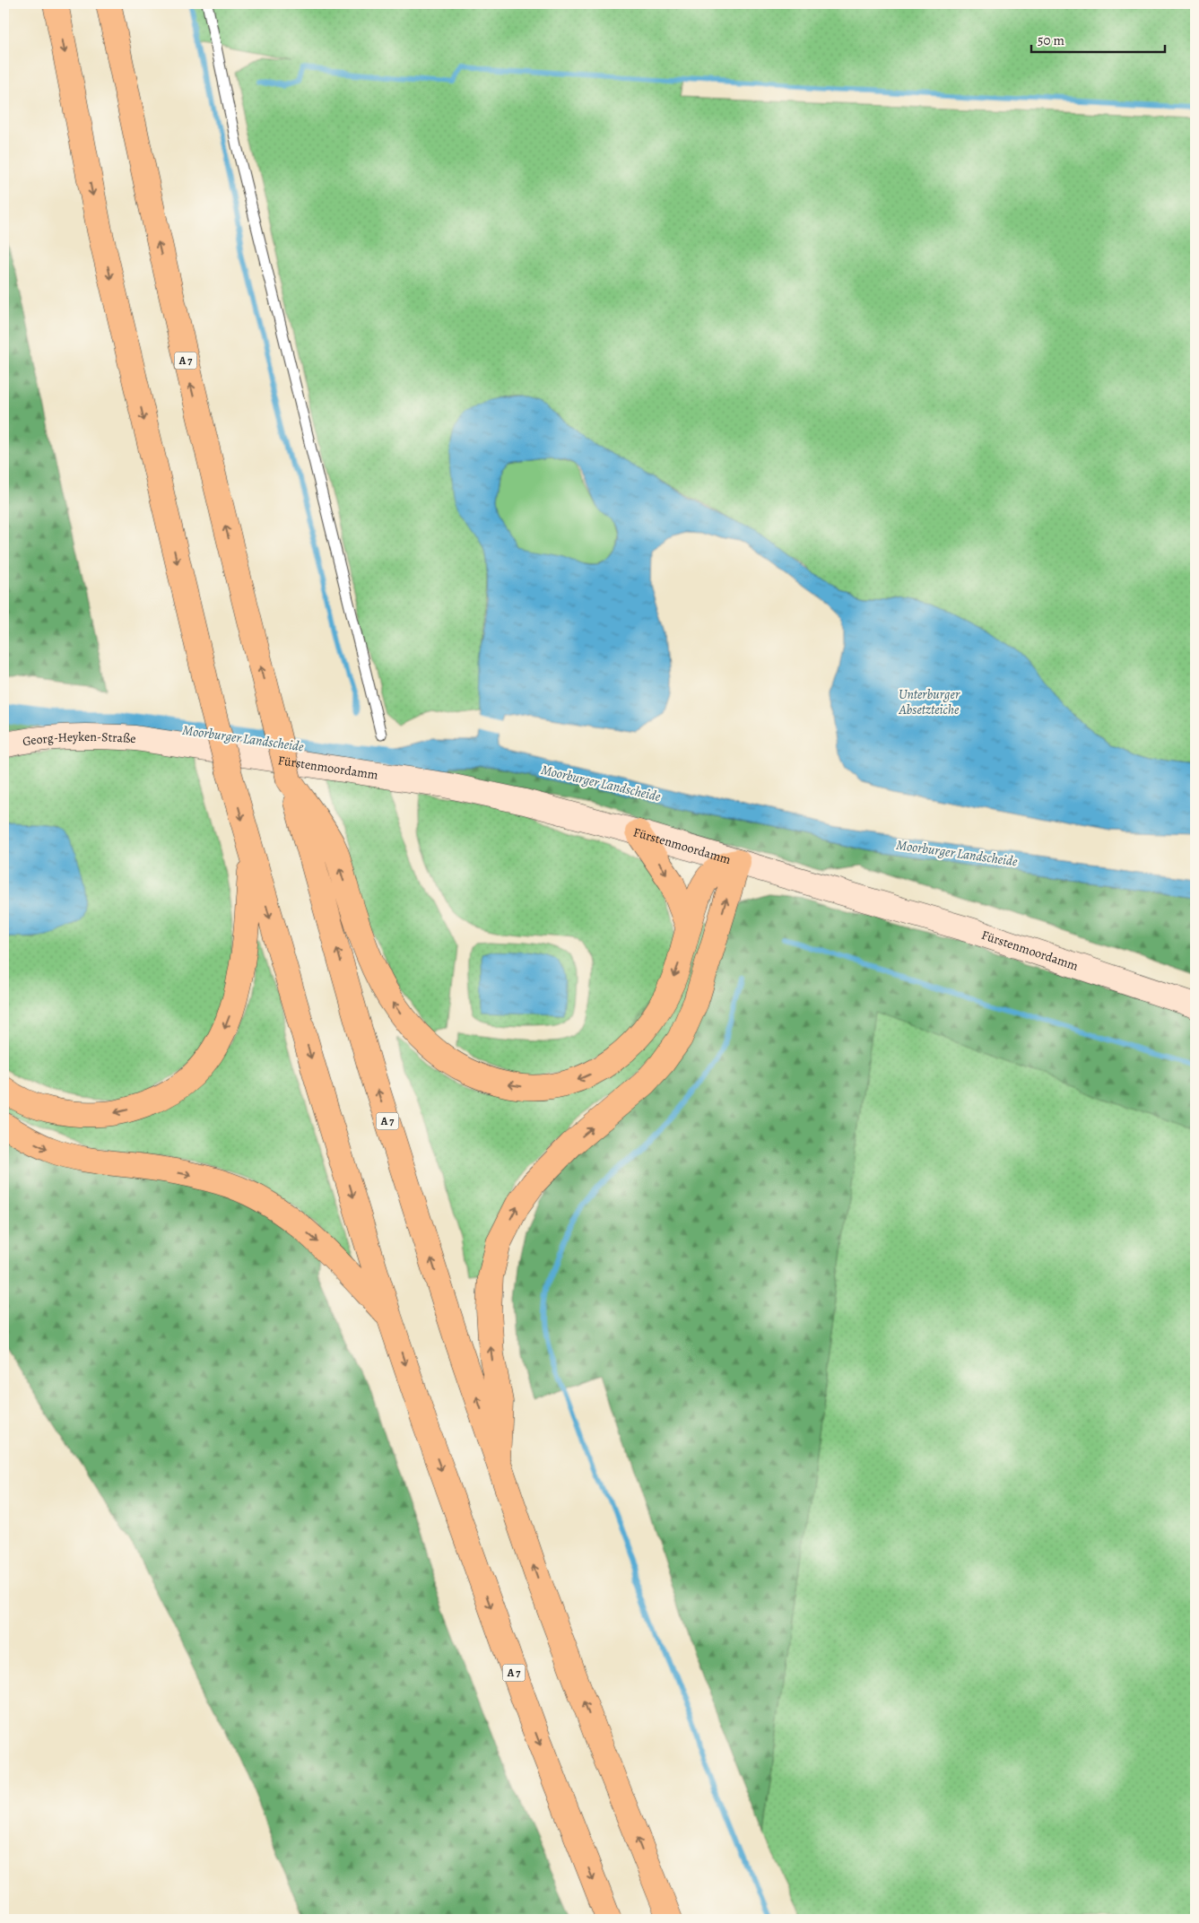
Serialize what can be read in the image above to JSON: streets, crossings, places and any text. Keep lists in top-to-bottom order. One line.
{"streets":{"highway":["A 7"],"main road":["Georg-Heyken-Straße","Fürstenmoordamm"]},"crossings":[["Georg-Heyken-Straße","Fürstenmoordamm"]],"water":["Unterburger Absetzteiche","Moorburger Landscheide"],"scale_bar":"50 m"}
